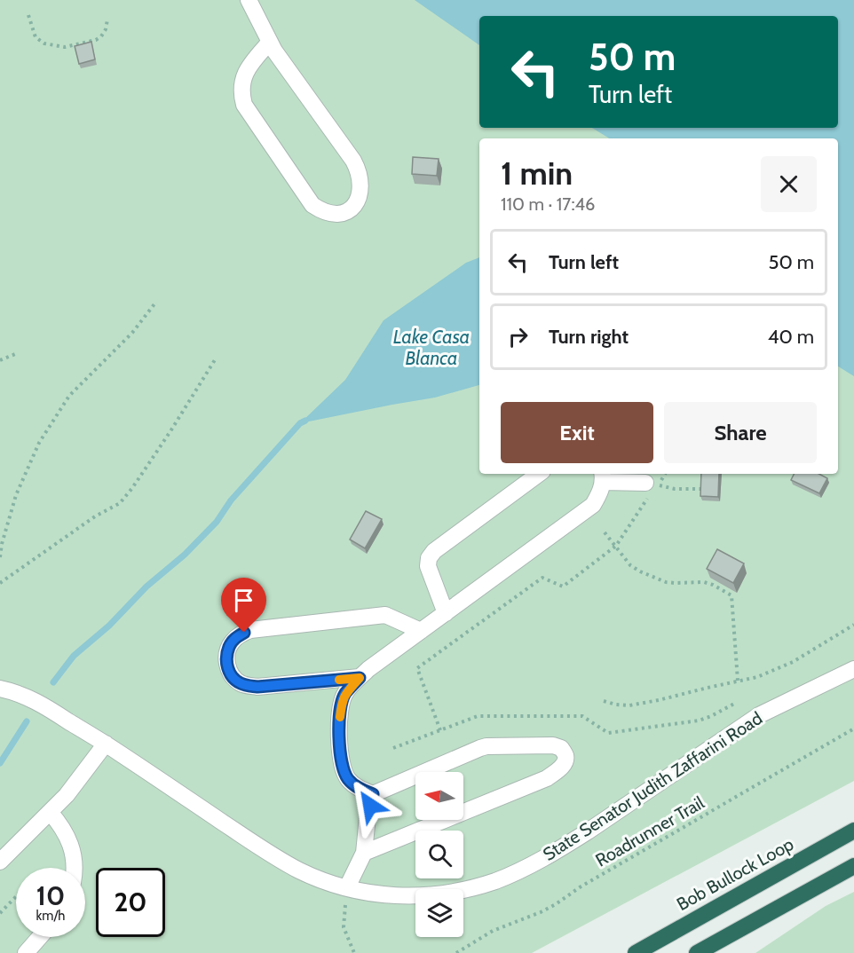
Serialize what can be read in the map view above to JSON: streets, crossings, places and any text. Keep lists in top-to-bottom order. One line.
{"streets":{"highway":["Bob Bullock Loop"],"street":["State Senator Judith Zaffarini Road"],"path":["Roadrunner Trail"]},"water":["Lake Casa Blanca"],"north":"left","page":{"turn":["50 m","Turn left"],"heading":["1 min","110 m · 17:46"],"list":[{"name":"Turn left","value":"50 m"},{"name":"Turn right","value":"40 m"}],"buttons":["Exit","Share"],"speed":"10 km/h","limit":"20"}}
